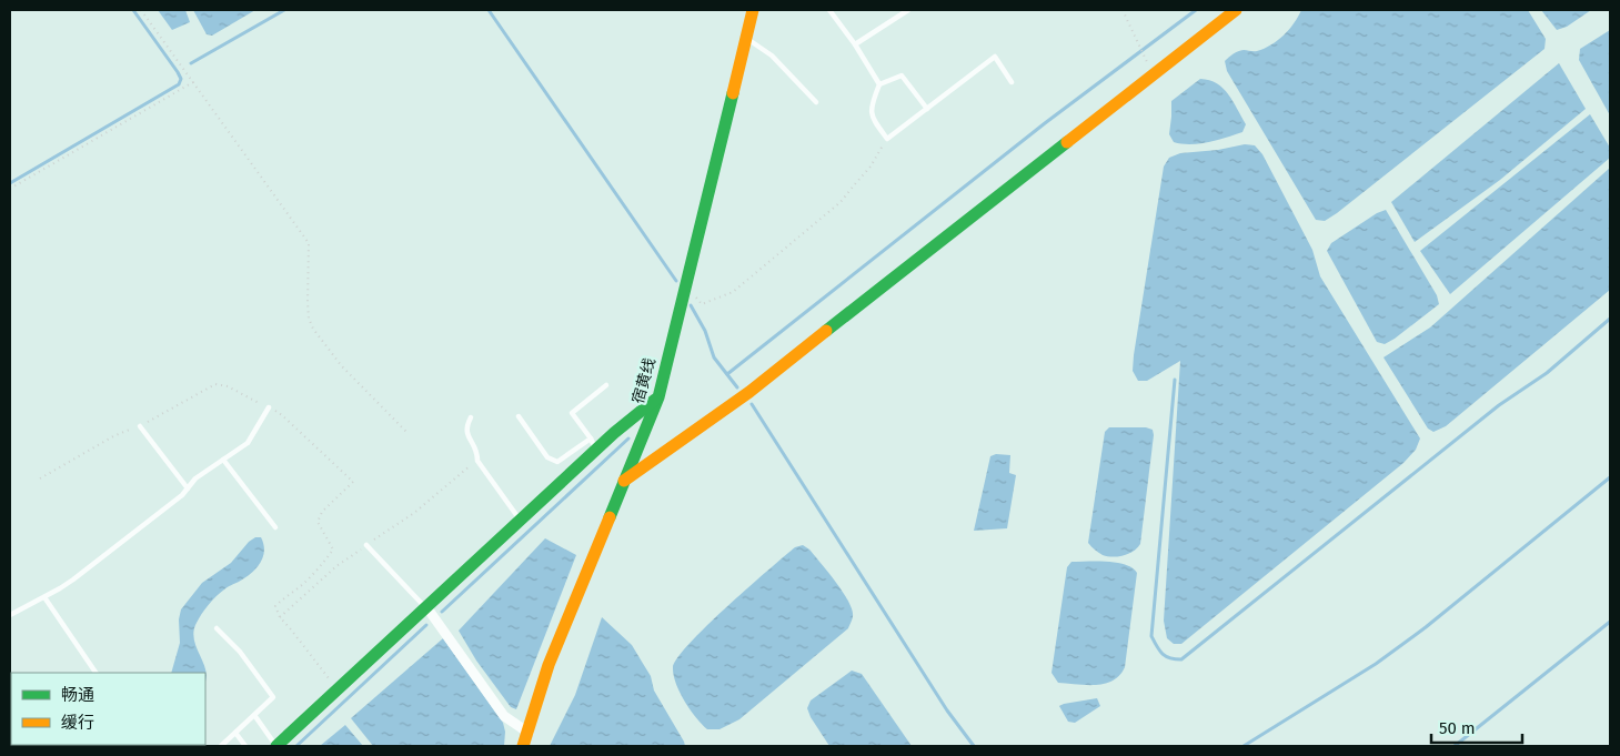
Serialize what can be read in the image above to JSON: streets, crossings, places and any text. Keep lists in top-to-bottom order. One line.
{"streets":{"street":["宿黄线"]},"legend":["畅通","缓行"],"scale_bar":"50 m"}
